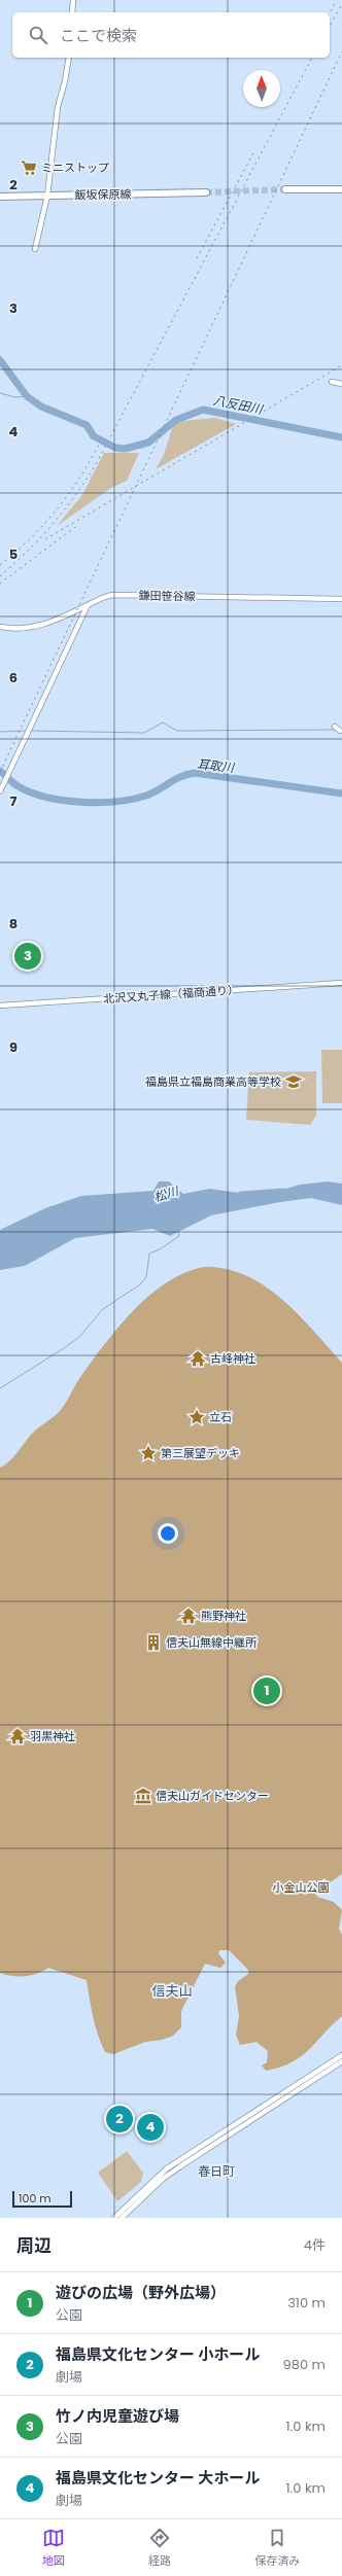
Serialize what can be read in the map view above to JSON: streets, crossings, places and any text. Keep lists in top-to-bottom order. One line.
{"streets":{"main road":["飯坂保原線"],"street":["鎌田笹谷線","北沢又丸子線（福商通り）"]},"districts":["信夫山","春日町"],"water":["八反田川","耳取川","松川"],"parks":["小金山公園"],"places":{"supermarket":["ミニストップ"],"school or university":["福島県立福島商業高等学校"],"temple":["古峰神社","熊野神社","羽黒神社"],"place":["立石","第三展望デッキ"],"building":["信夫山無線中継所"],"museum":["信夫山ガイドセンター"]},"scale_bar":"100 m","north":"top","page":{"search":"ここで検索","pins":["3","1","2","4"],"scale":"100 m","heading":["周辺","4件"],"list":[{"mark":"1","name":"遊びの広場（野外広場）","note":"公園","value":"310 m"},{"mark":"2","name":"福島県文化センター 小ホール","note":"劇場","value":"980 m"},{"mark":"3","name":"竹ノ内児童遊び場","note":"公園","value":"1.0 km"},{"mark":"4","name":"福島県文化センター 大ホール","note":"劇場","value":"1.0 km"}],"nav":["地図","経路","保存済み"]},"grid":{"rows":["2","3","4","5","6","7","8","9"]}}
